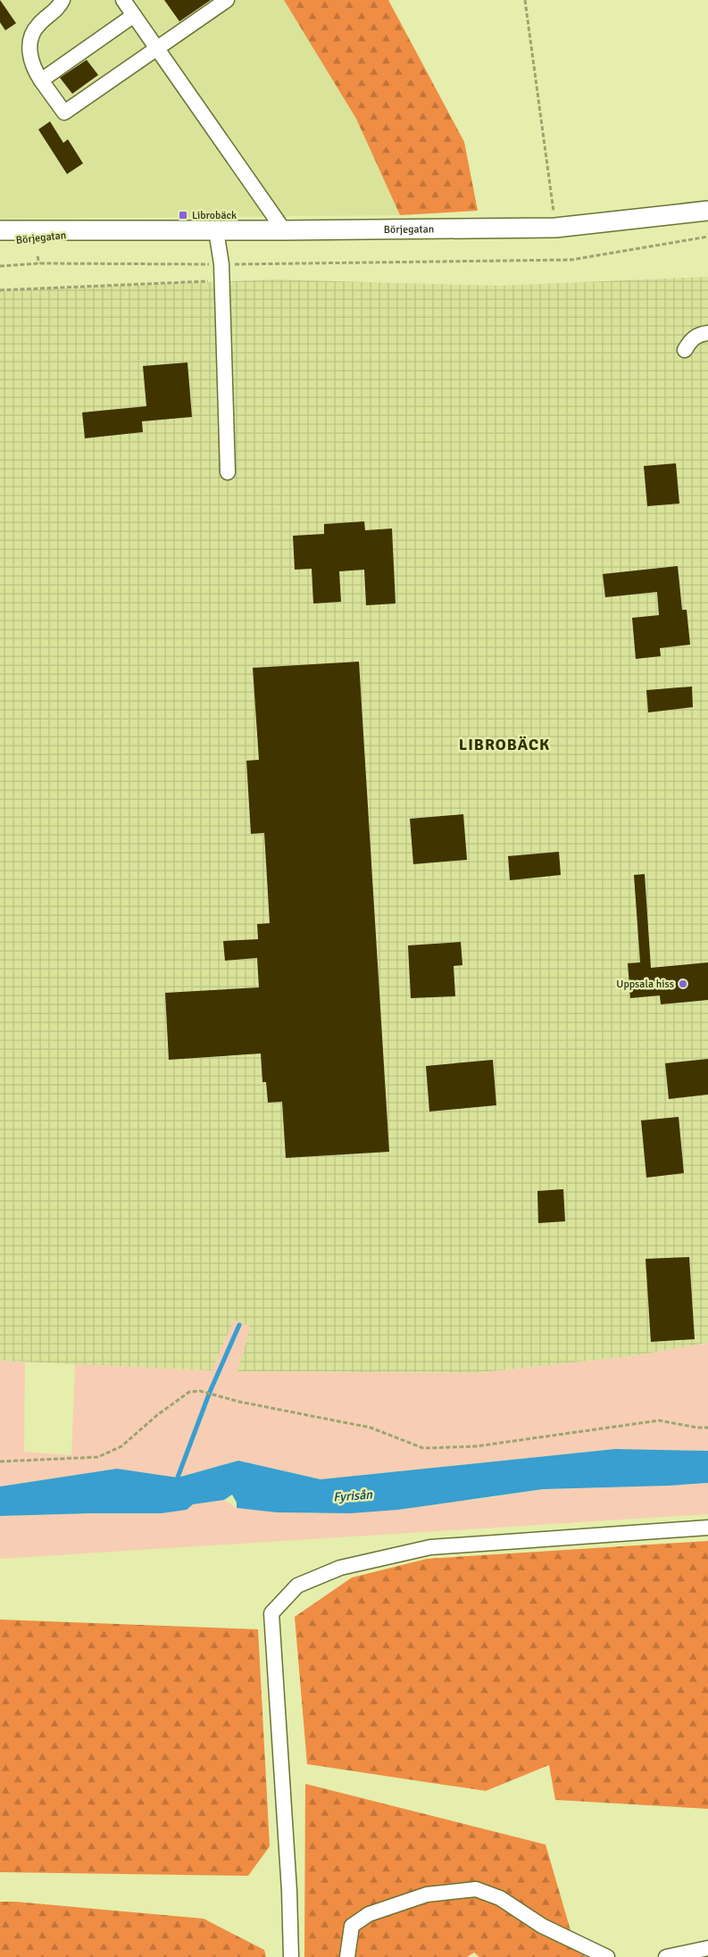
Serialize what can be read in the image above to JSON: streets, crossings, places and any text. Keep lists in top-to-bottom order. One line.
{"streets":{"main road":["Börjegatan"]},"districts":["LIBROBÄCK"],"water":["Fyrisån"],"places":{"transit":["Librobäck"],"other":["Uppsala hiss"]}}
